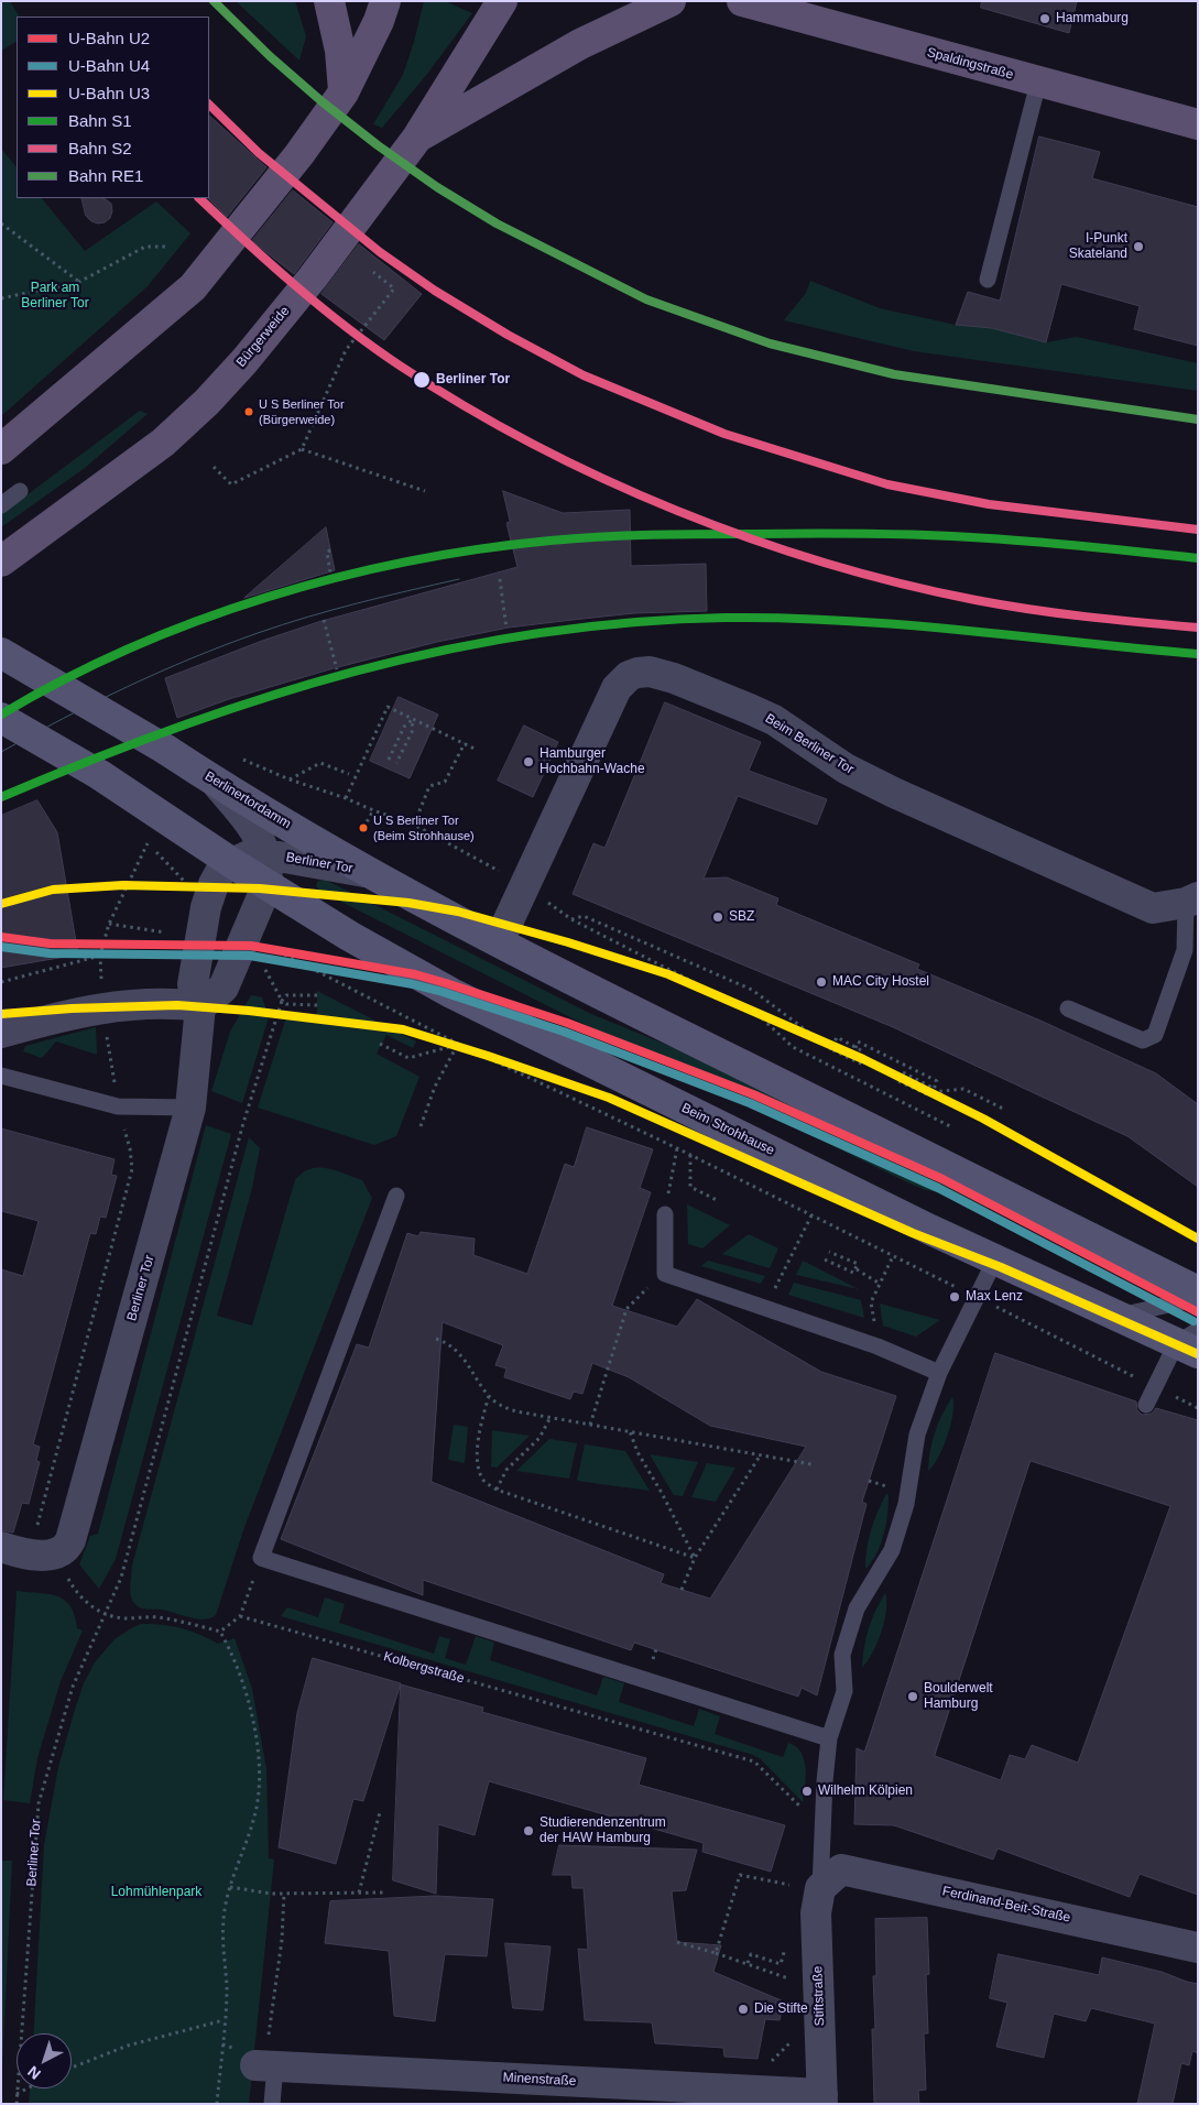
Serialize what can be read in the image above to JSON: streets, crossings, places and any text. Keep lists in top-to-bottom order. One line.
{"streets":{"main road":["Spaldingstraße","Bürgerweide","Berlinertordamm","Beim Strohhause"],"street":["Beim Berliner Tor","Berliner Tor","Ferdinand-Beit-Straße","Stiftstraße","Minenstraße"],"path":["Kolbergstraße"]},"crossings":[["Beim Berliner Tor","Berlinertordamm"],["Berlinertordamm","Berliner Tor"],["Berliner Tor","Beim Strohhause"],["Ferdinand-Beit-Straße","Stiftstraße"],["Stiftstraße","Minenstraße"]],"parks":["Park am Berliner Tor","Lohmühlenpark"],"places":["Hammaburg","I-Punkt Skateland","Berliner Tor","U S Berliner Tor (Bürgerweide)","Hamburger Hochbahn-Wache","U S Berliner Tor (Beim Strohhause)","SBZ","MAC City Hostel","Max Lenz","Boulderwelt Hamburg","Wilhelm Kölpien","Studierendenzentrum der HAW Hamburg","Die Stifte"],"lines":["rail line RE1","rail line S2","rail line S1","metro line U3","metro line U2","metro line U4"],"legend":["U-Bahn U2","U-Bahn U4","U-Bahn U3","Bahn S1","Bahn S2","Bahn RE1"],"north":"bottom left"}
